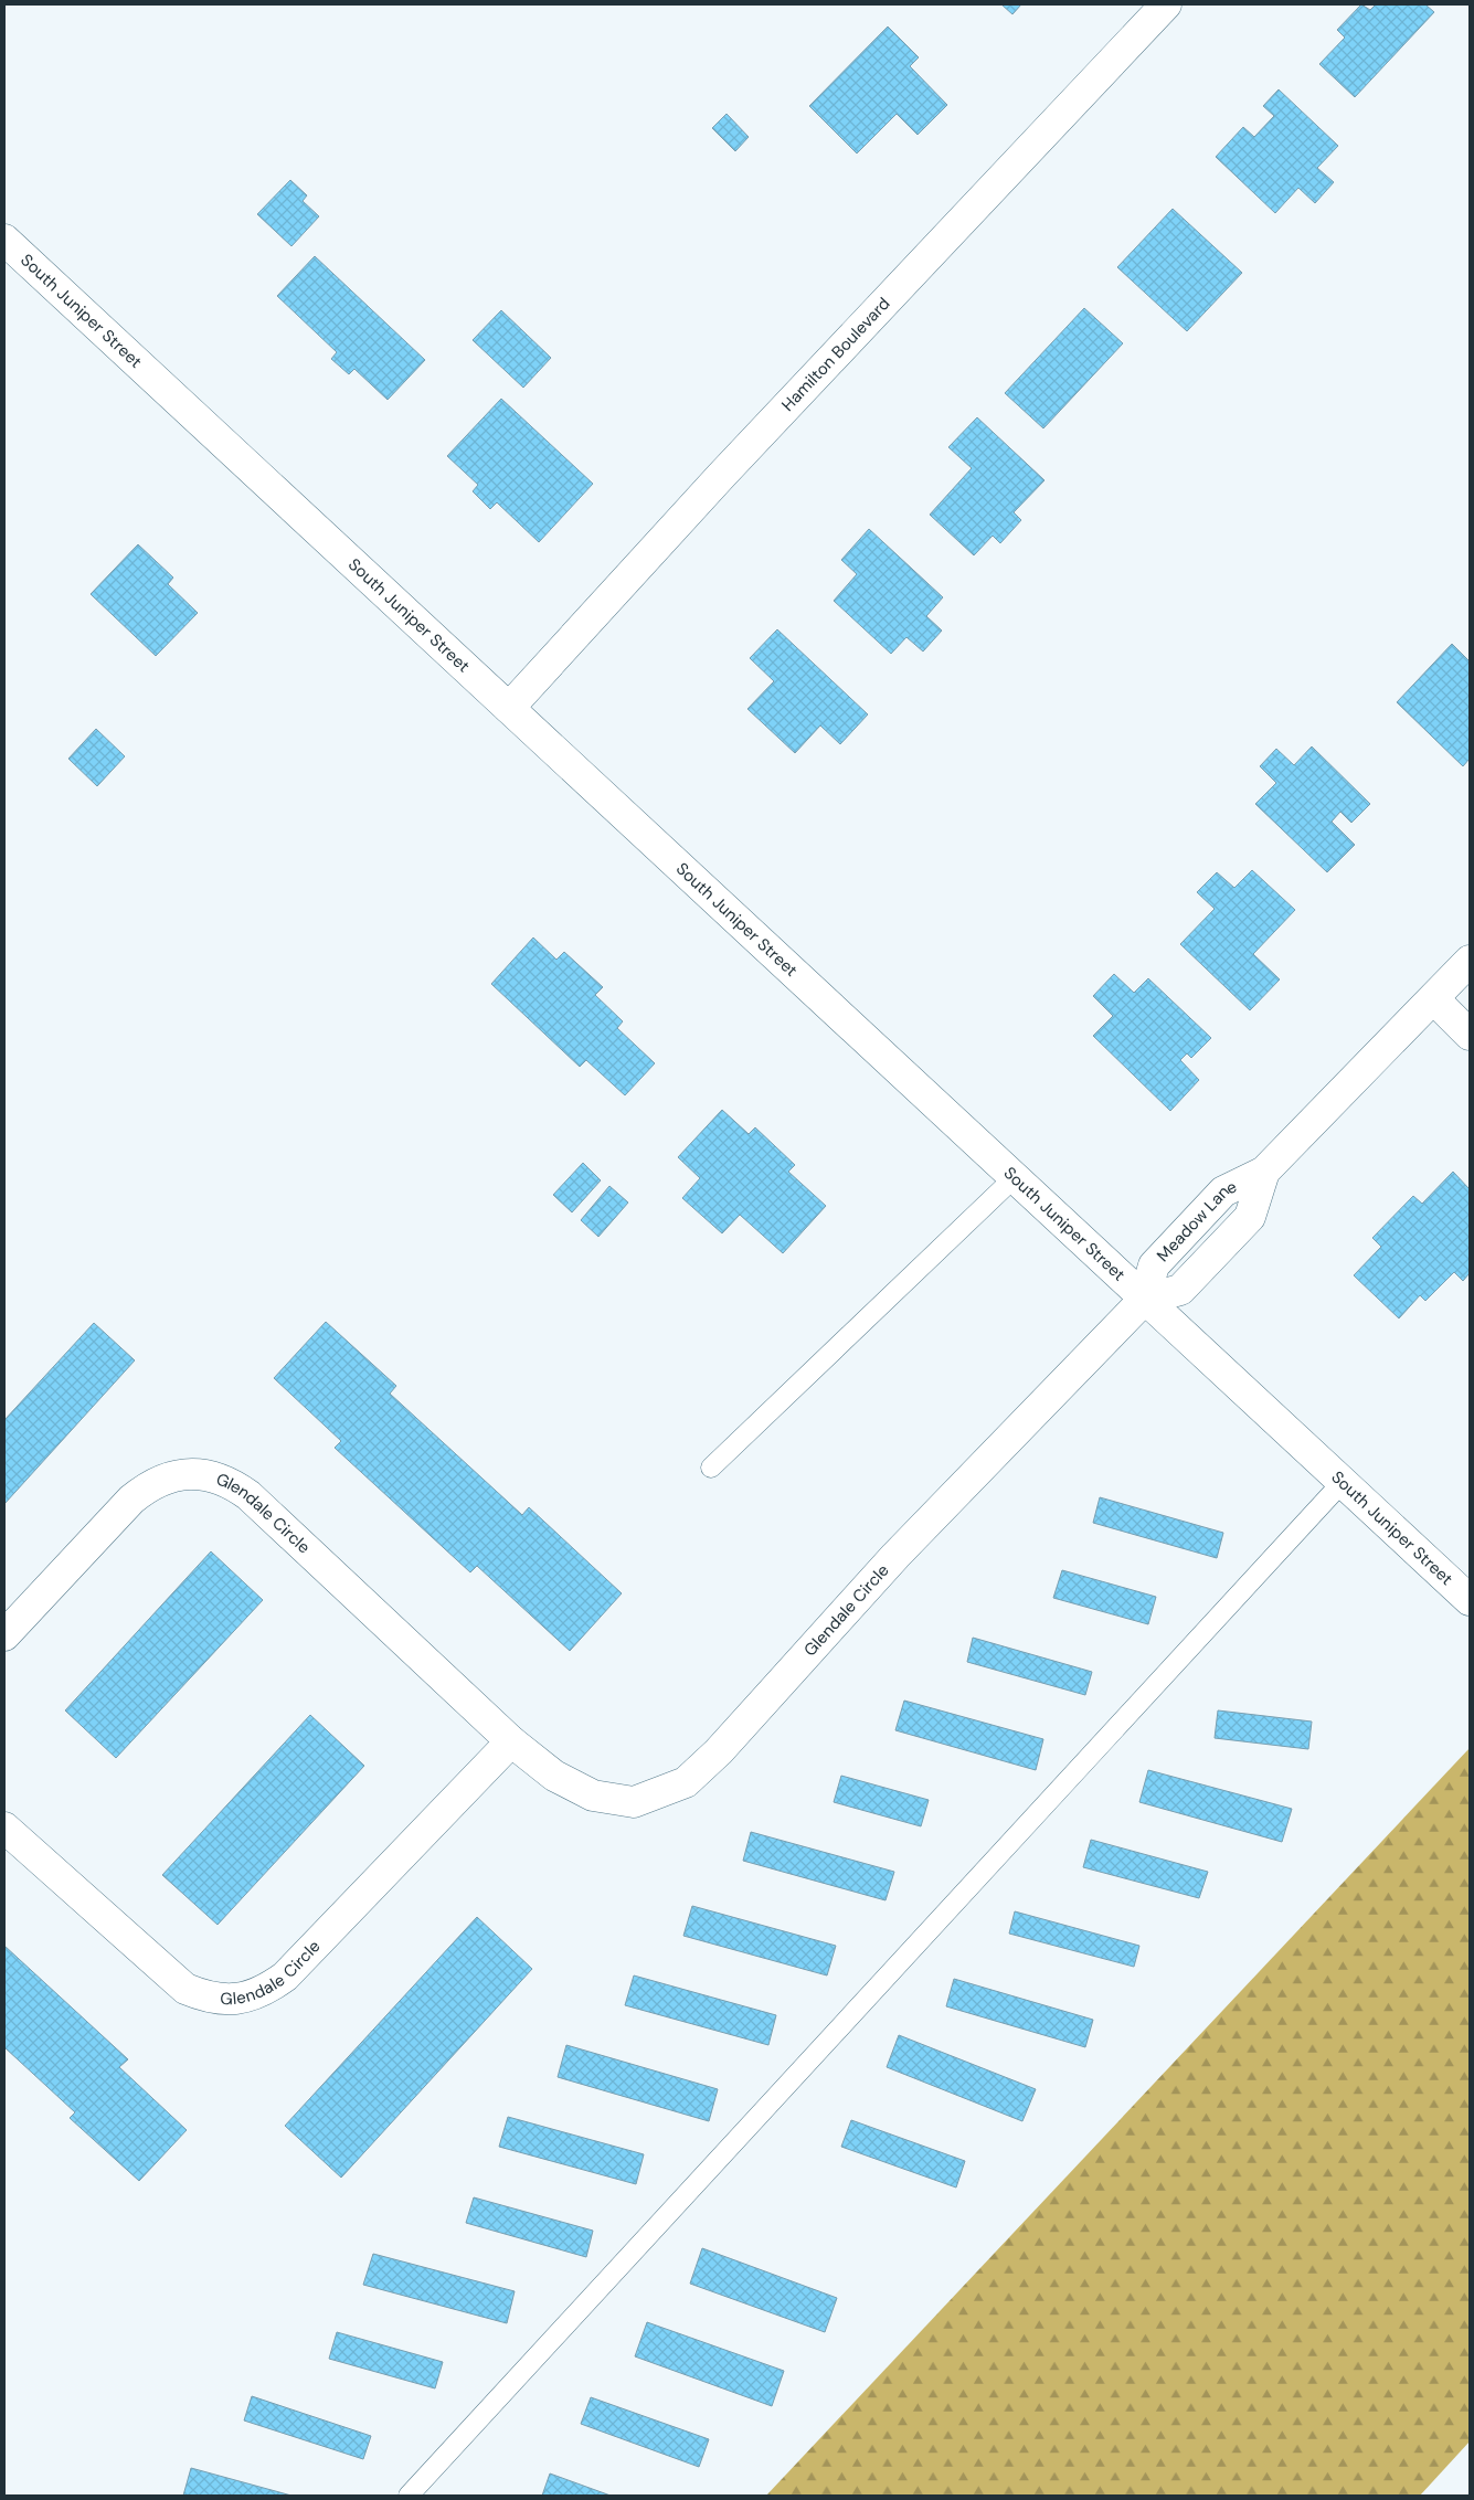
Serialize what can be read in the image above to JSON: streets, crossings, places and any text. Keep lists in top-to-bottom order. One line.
{"streets":{"street":["South Juniper Street","Hamilton Boulevard","Meadow Lane","Glendale Circle"]},"crossings":[["South Juniper Street","Hamilton Boulevard"],["South Juniper Street","Meadow Lane"],["South Juniper Street","Glendale Circle"],["Meadow Lane","Glendale Circle"]]}
